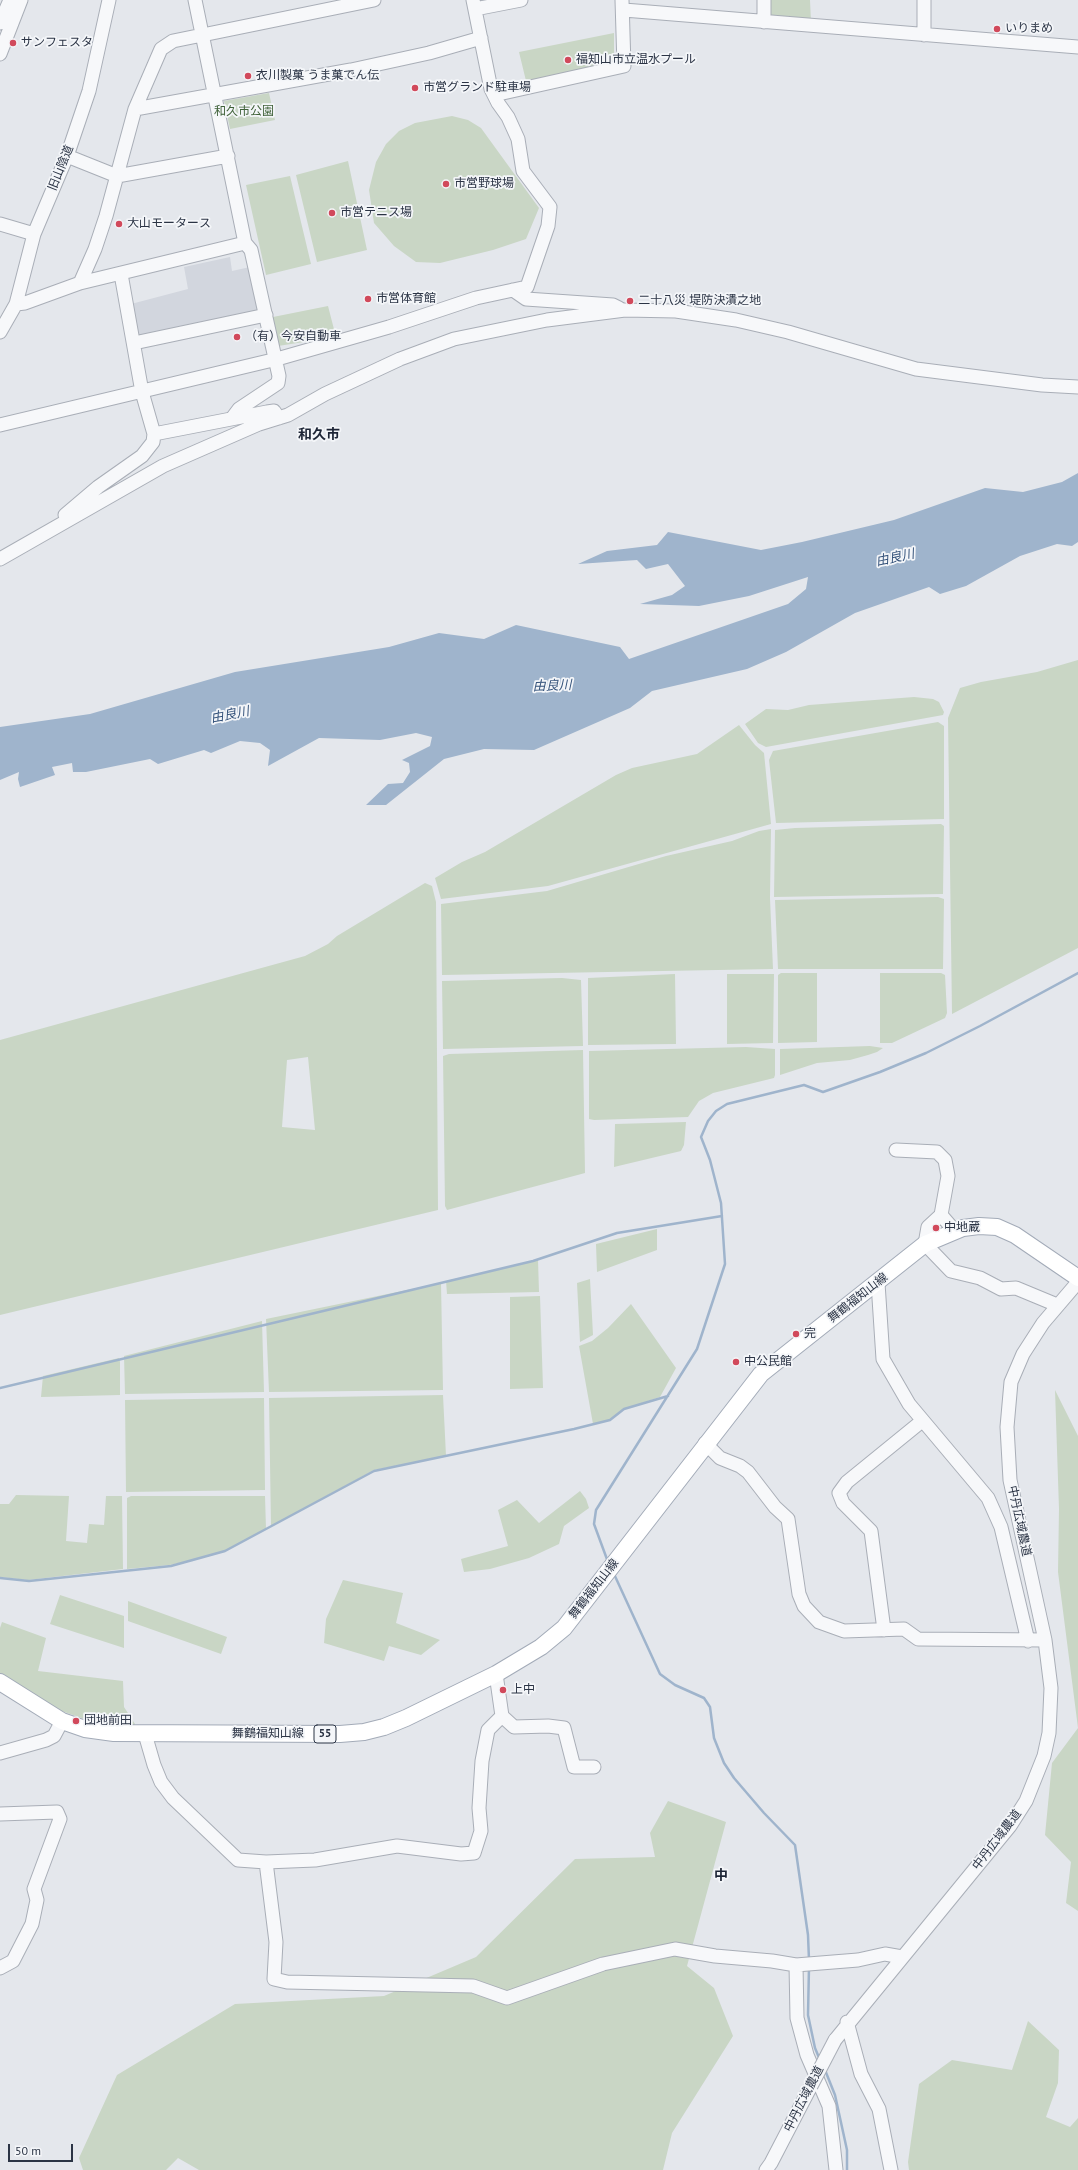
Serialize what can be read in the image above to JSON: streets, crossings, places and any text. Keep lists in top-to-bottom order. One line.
{"streets":{"main road":["舞鶴福知山線","55"],"street":["旧山陰道","中丹広域農道"]},"districts":["和久市","中"],"water":["由良川"],"parks":["和久市公園"],"places":["いりまめ","サンフェスタ","福知山市立温水プール","衣川製菓 うま菓でん伝","市営グランド駐車場","市営野球場","市営テニス場","大山モータース","市営体育館","二十八災 堤防決潰之地","（有）今安自動車","中地蔵","完","中公民館","上中","団地前田"],"scale_bar":"50 m"}
